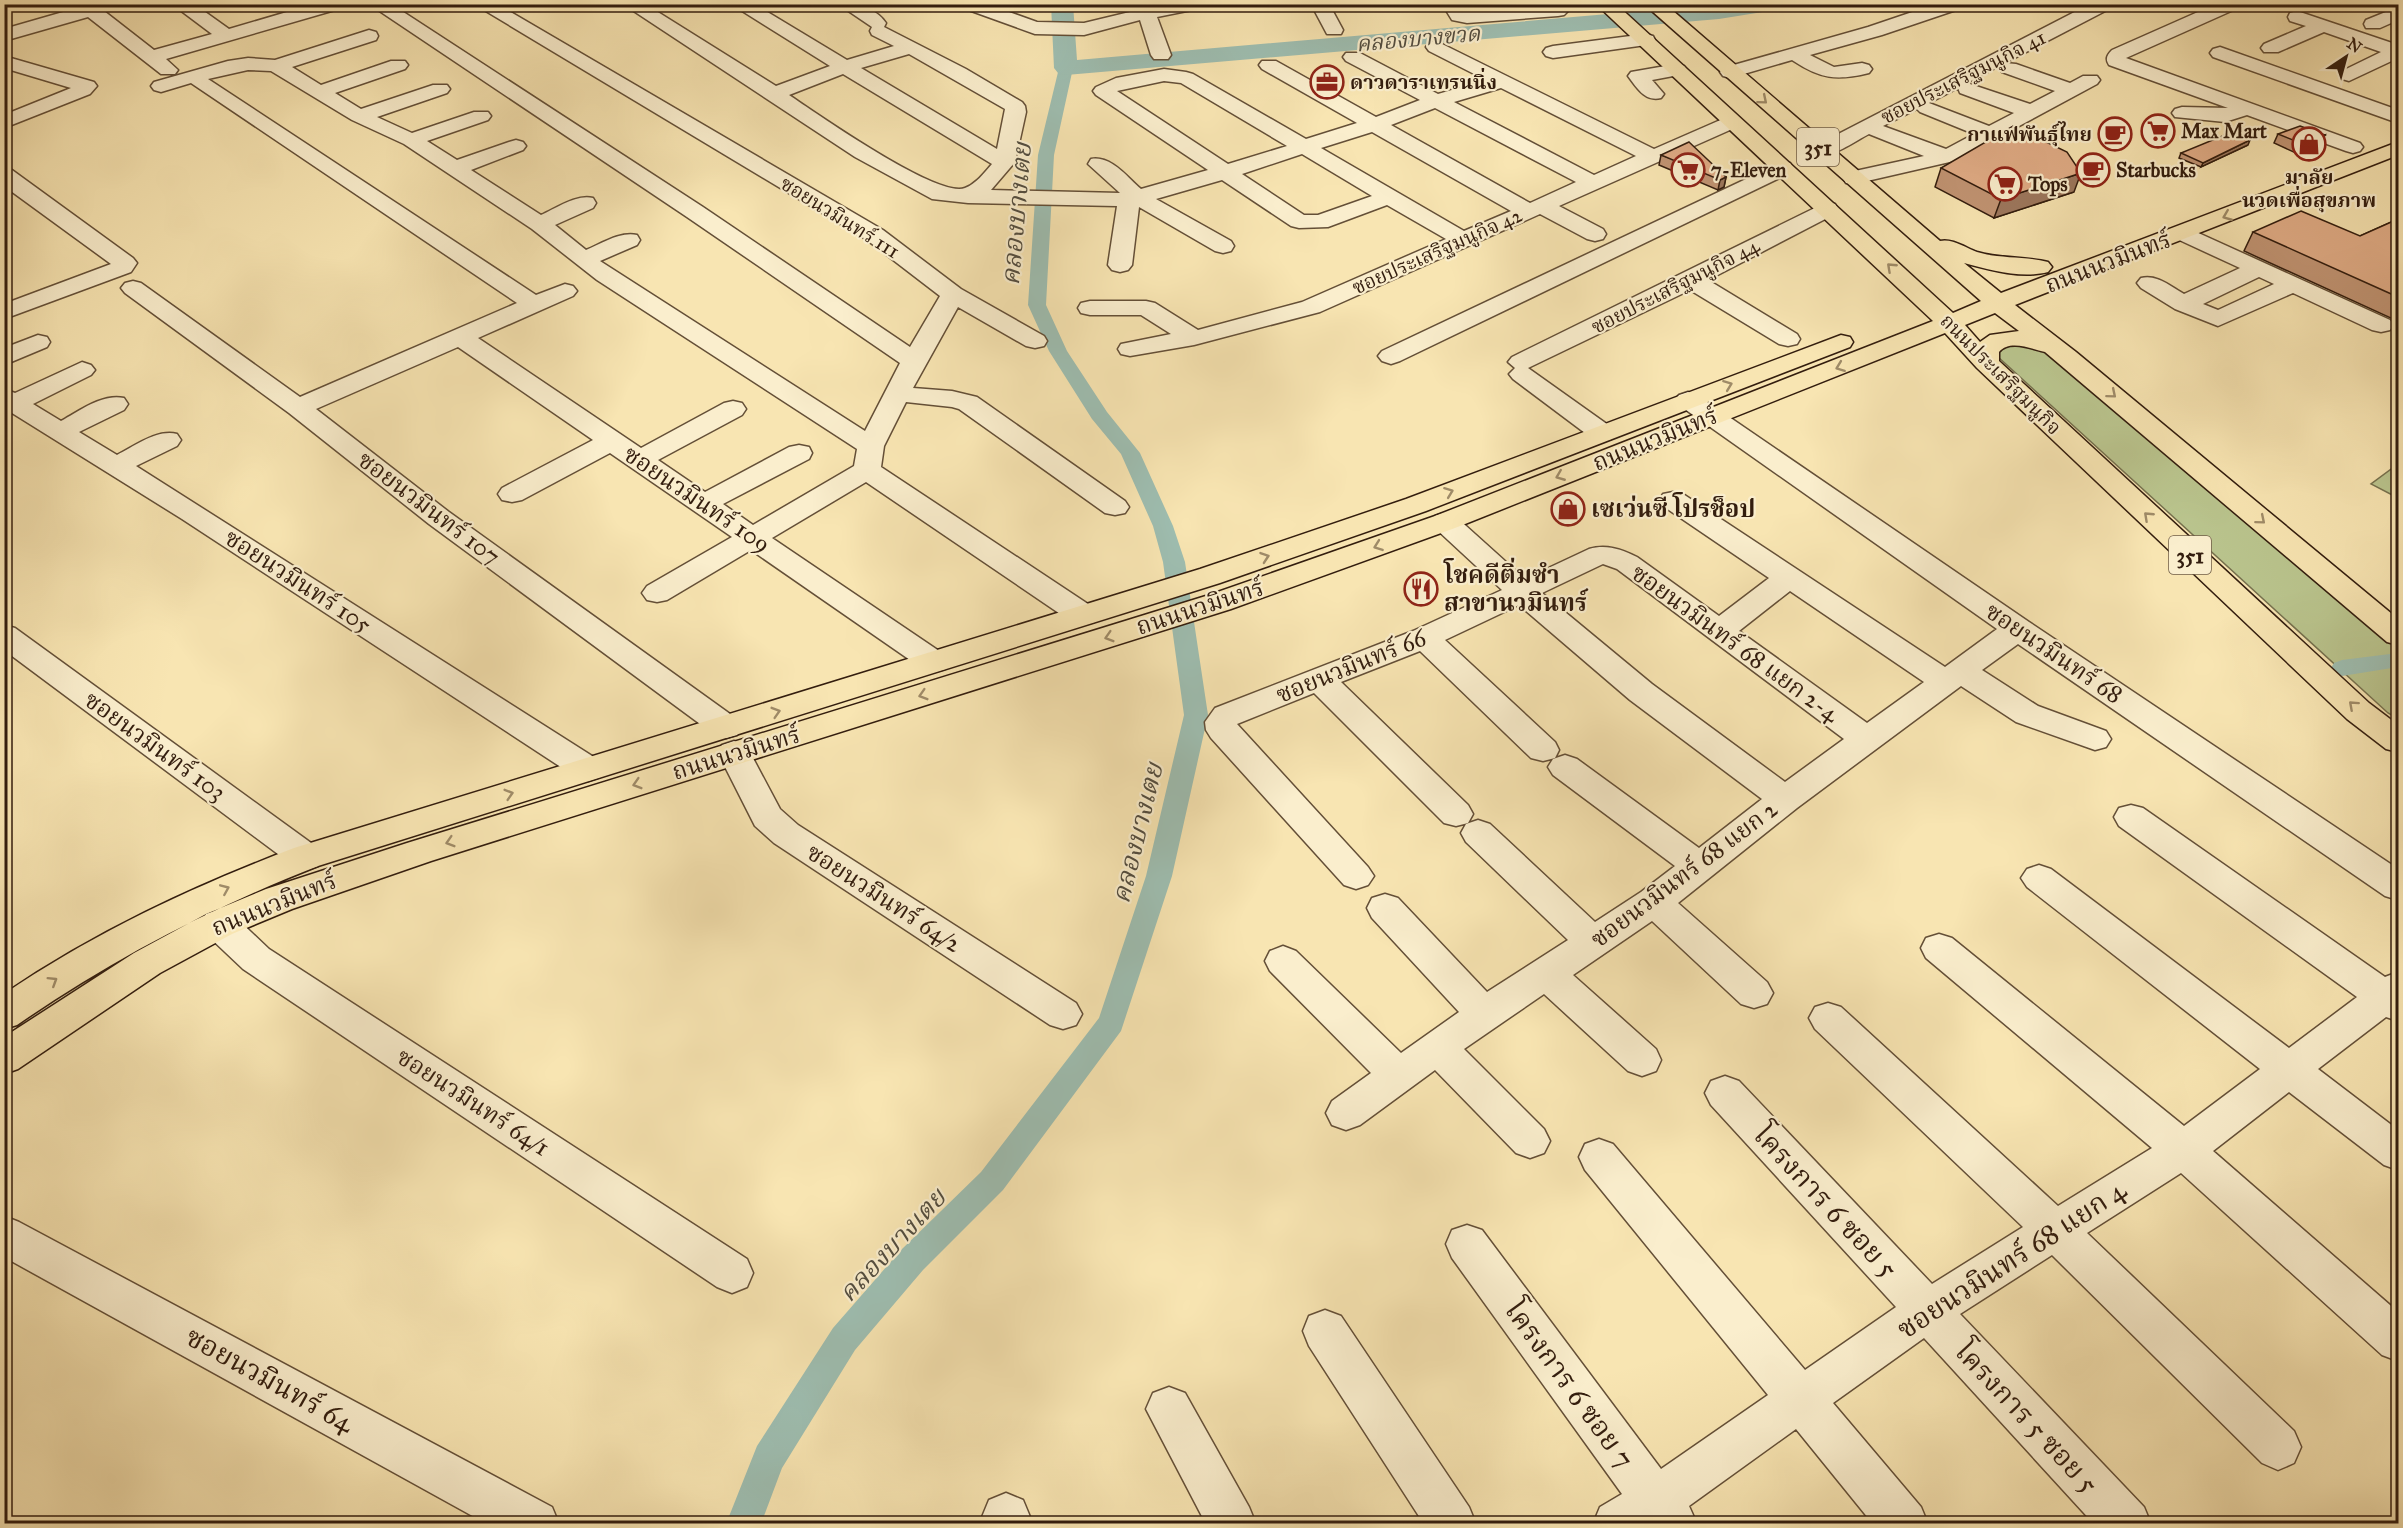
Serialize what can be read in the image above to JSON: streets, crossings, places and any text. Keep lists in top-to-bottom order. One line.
{"streets":{"main road":["351","ถนนนวมินทร์","ถนนประเสริฐมนูกิจ"],"street":["ซอยประเสริฐมนูกิจ 41","ซอยนวมินทร์ 111","ซอยประเสริฐมนูกิจ 42","ซอยประเสริฐมนูกิจ 44","ซอยนวมินทร์ 109","ซอยนวมินทร์ 107","ซอยนวมินทร์ 105","ซอยนวมินทร์ 68 แยก 2-4","ซอยนวมินทร์ 68","ซอยนวมินทร์ 66","ซอยนวมินทร์ 103","ซอยนวมินทร์ 68 แยก 2","ซอยนวมินทร์ 64/2","ซอยนวมินทร์ 64/1","โครงการ 6 ซอย 5","ซอยนวมินทร์ 68 แยก 4","ซอยนวมินทร์ 64","โครงการ 6 ซอย 7","โครงการ 5 ซอย 5"]},"crossings":[["ซอยประเสริฐมนูกิจ 41","ถนนประเสริฐมนูกิจ"],["ซอยประเสริฐมนูกิจ 42","ถนนประเสริฐมนูกิจ"],["ถนนนวมินทร์","ซอยประเสริฐมนูกิจ 44"],["ถนนนวมินทร์","ถนนประเสริฐมนูกิจ"],["ถนนนวมินทร์","ซอยนวมินทร์ 109"],["ถนนนวมินทร์","ซอยนวมินทร์ 107"],["ถนนนวมินทร์","ซอยนวมินทร์ 105"],["ถนนนวมินทร์","ซอยนวมินทร์ 68"],["ถนนนวมินทร์","ซอยนวมินทร์ 103"],["ถนนนวมินทร์","ซอยนวมินทร์ 64/2"],["ถนนนวมินทร์","ซอยนวมินทร์ 64/1"],["ซอยประเสริฐมนูกิจ 44","ถนนประเสริฐมนูกิจ"],["ซอยนวมินทร์ 107","ซอยนวมินทร์ 64/2"],["ซอยนวมินทร์ 68 แยก 2-4","ซอยนวมินทร์ 66"],["ซอยนวมินทร์ 68 แยก 2-4","ซอยนวมินทร์ 68 แยก 2"],["ซอยนวมินทร์ 68","ซอยนวมินทร์ 68 แยก 2"],["โครงการ 6 ซอย 5","ซอยนวมินทร์ 68 แยก 4"],["โครงการ 6 ซอย 5","โครงการ 5 ซอย 5"],["ซอยนวมินทร์ 68 แยก 4","โครงการ 6 ซอย 7"],["ซอยนวมินทร์ 68 แยก 4","โครงการ 5 ซอย 5"]],"water":["คลองบางขวด","คลองบางเตย"],"places":{"office":["ดาวดาราเทรนนิ่ง"],"supermarket":["Max Mart","7-Eleven","Tops"],"cafe":["กาแฟพันธุ์ไทย","Starbucks"],"shop":["มาลัย นวดเพื่อสุขภาพ","เซเว่นซี โปรช็อป"],"restaurant":["โชคดีติ่มซำ สาขานวมินทร์"]},"north":"top right"}
